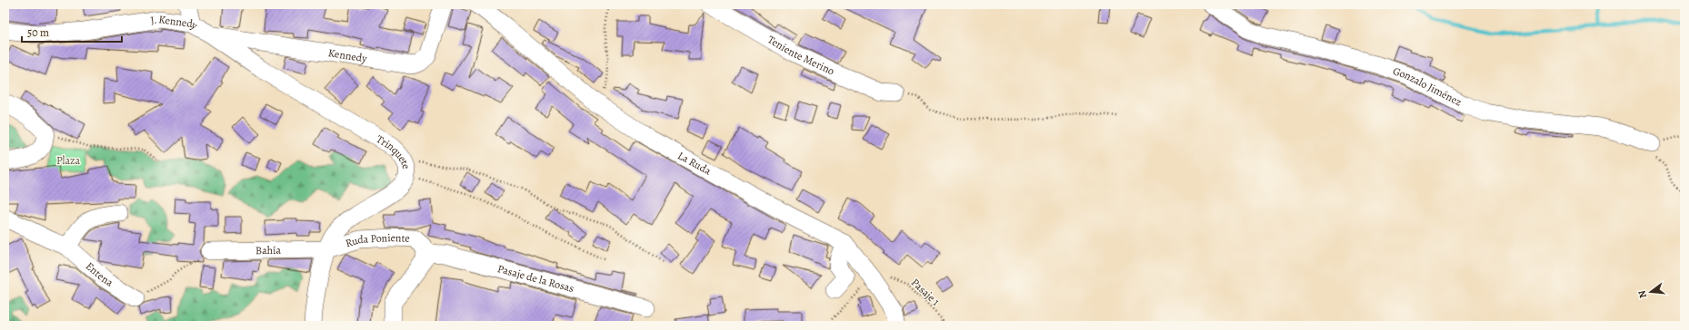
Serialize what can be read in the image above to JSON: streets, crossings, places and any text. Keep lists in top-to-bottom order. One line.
{"streets":{"street":["J. Kennedy","Kennedy","Teniente Merino","Gonzalo Jiménez","Trinquete","La Ruda","Ruda Poniente","Bahía","Entena","Pasaje de la Rosas"],"path":["Pasaje 1"]},"crossings":[["J. Kennedy","Kennedy"],["J. Kennedy","Trinquete"],["Kennedy","Trinquete"],["Trinquete","Ruda Poniente"],["Trinquete","Bahía"],["La Ruda","Pasaje 1"],["Ruda Poniente","Bahía"],["Ruda Poniente","Pasaje de la Rosas"]],"parks":["Plaza"],"scale_bar":"50 m","north":"left"}
